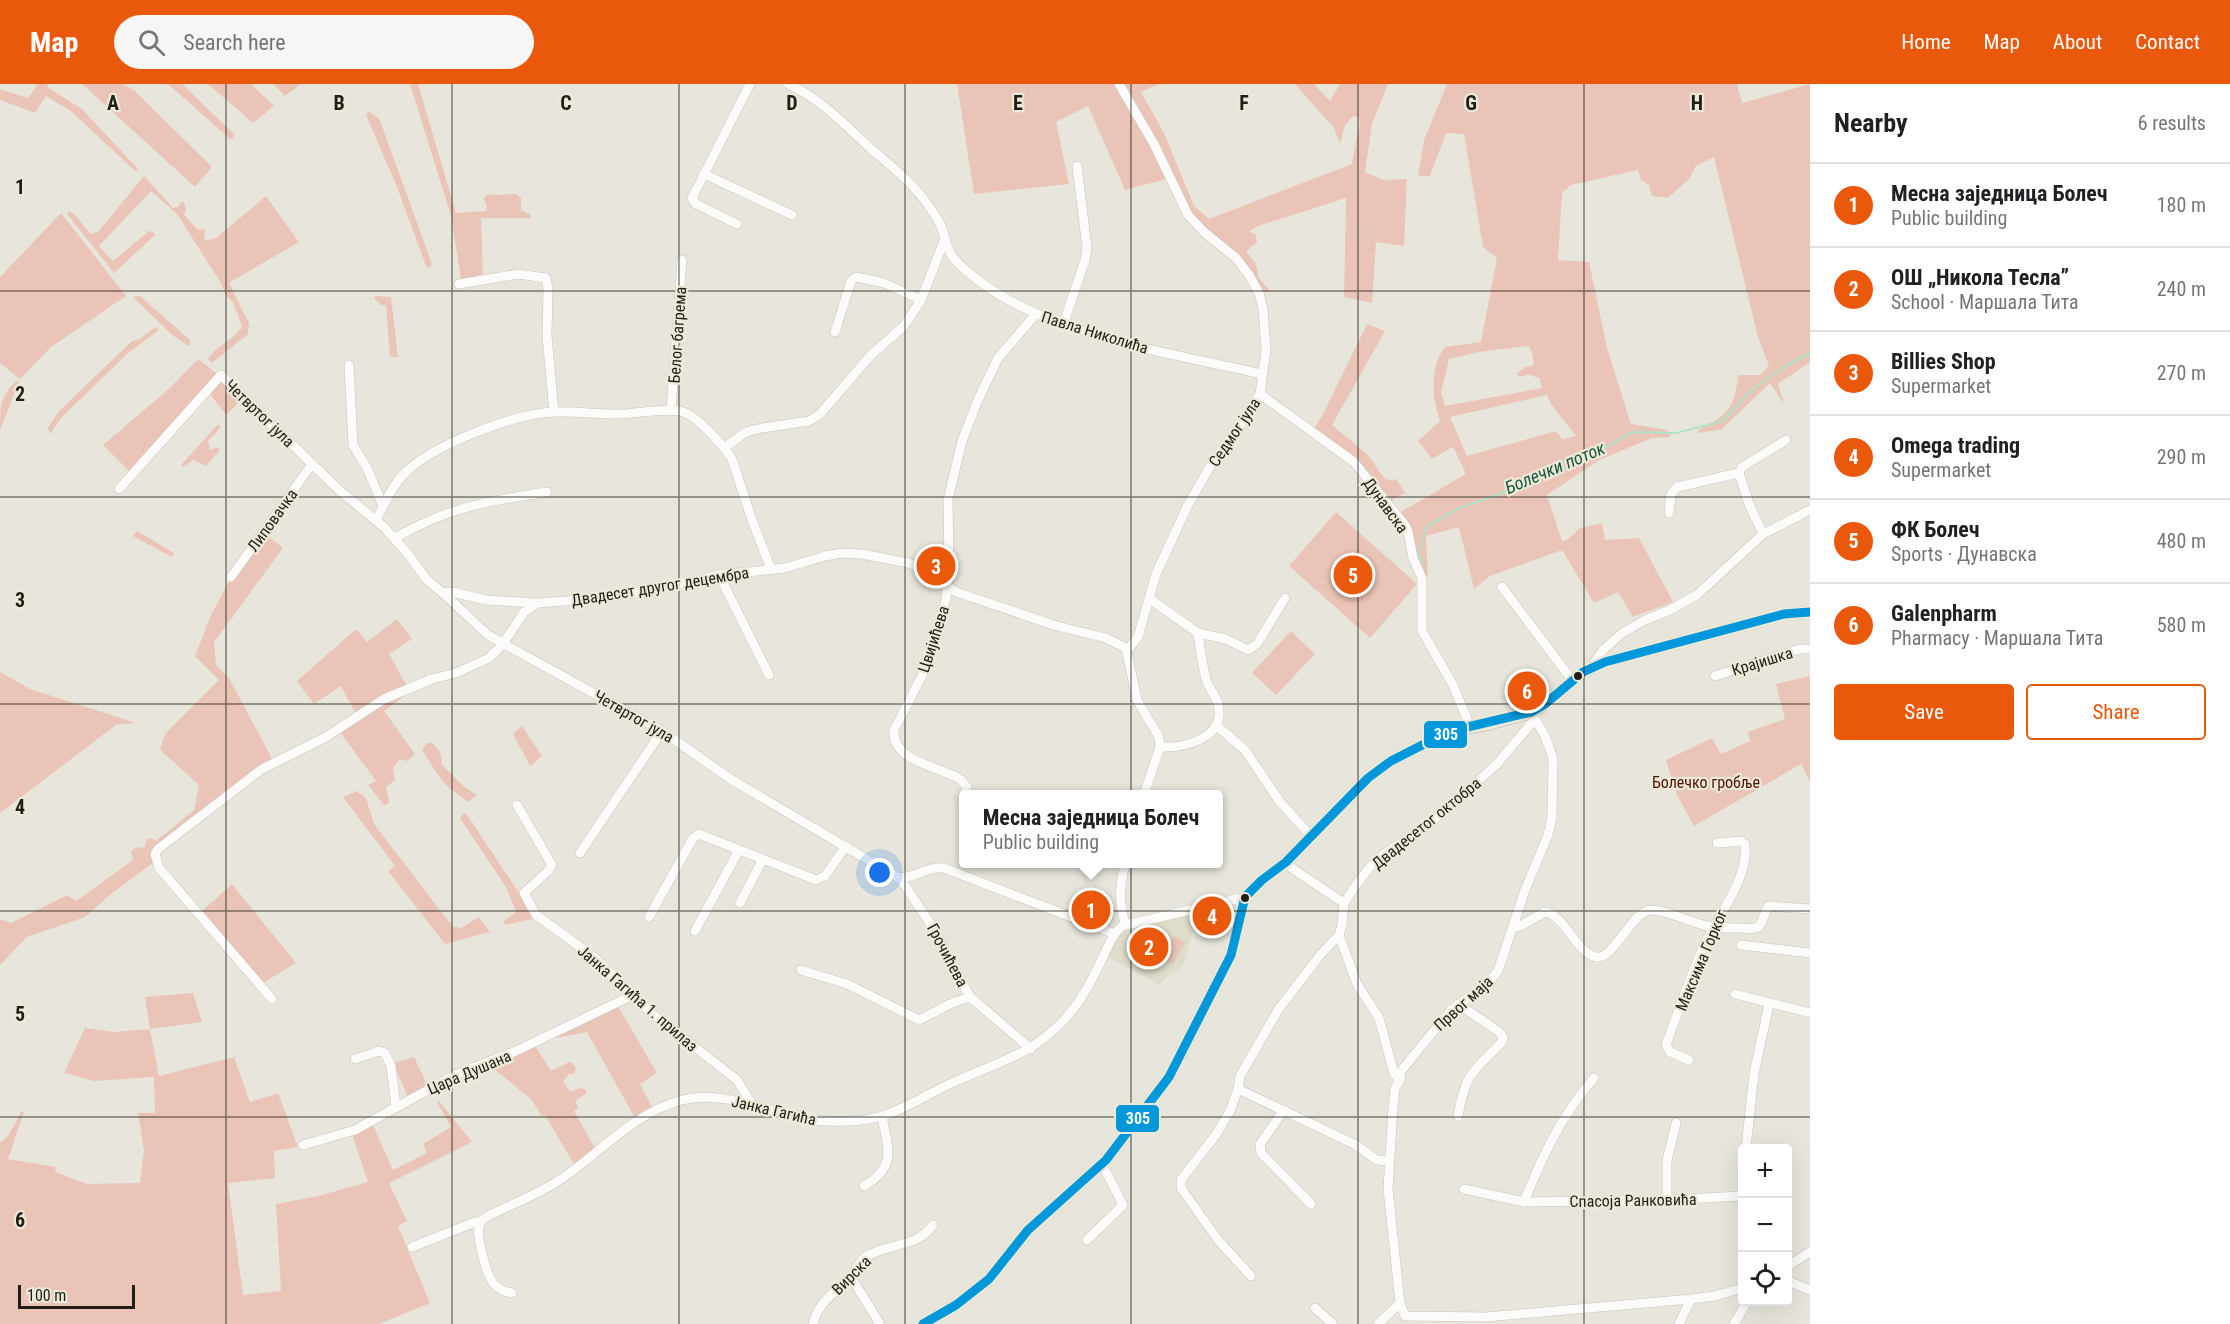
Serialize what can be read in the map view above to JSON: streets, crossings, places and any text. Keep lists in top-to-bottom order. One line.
{"streets":{"street":["Павла Николића","Белог багрема","Четвртог јула","Седмог јула","Дунавска","Липовачка","Двадесет другог децембра","Цвијићева","Крајишка","Двадесетог октобра","Грочићева","Максима Горког","Јанка Гагића 1. прилаз","Првог маја","Цара Душана","Јанка Гагића","Спасоја Ранковића","Вирска"]},"crossings":[["Павла Николића","Седмог јула"],["Павла Николића","Цвијићева"],["Четвртог јула","Липовачка"],["Четвртог јула","Двадесет другог децембра"],["Четвртог јула","Грочићева"],["Седмог јула","Дунавска"],["Седмог јула","Двадесет другог децембра"],["Двадесет другог децембра","Цвијићева"],["Двадесетог октобра","Првог маја"],["Грочићева","Јанка Гагића"],["Јанка Гагића 1. прилаз","Цара Душана"],["Јанка Гагића 1. прилаз","Јанка Гагића"]],"water":["Болечки поток"],"parks":["Болечко гробље"],"lines":["transit line 305"],"scale_bar":"100 m","page":{"header":"Map","search":"Search here","nav":["Home","Map","About","Contact"],"heading":["Nearby","6 results"],"list":[{"mark":"1","name":"Месна заједница Болеч","note":"Public building","value":"180 m"},{"mark":"2","name":"ОШ „Никола Тесла”","note":"School · Маршала Тита","value":"240 m"},{"mark":"3","name":"Billies Shop","note":"Supermarket","value":"270 m"},{"mark":"4","name":"Omega trading","note":"Supermarket","value":"290 m"},{"mark":"5","name":"ФК Болеч","note":"Sports · Дунавска","value":"480 m"},{"mark":"6","name":"Galenpharm","note":"Pharmacy · Маршала Тита","value":"580 m"}],"pins":["3","5","6","1","4","2"],"buttons":["Save","Share"],"popup":["Месна заједница Болеч","Public building"],"map_buttons":["+","−"],"scale":"100 m"},"grid":{"columns":["A","B","C","D","E","F","G","H"],"rows":["1","2","3","4","5","6"]}}
